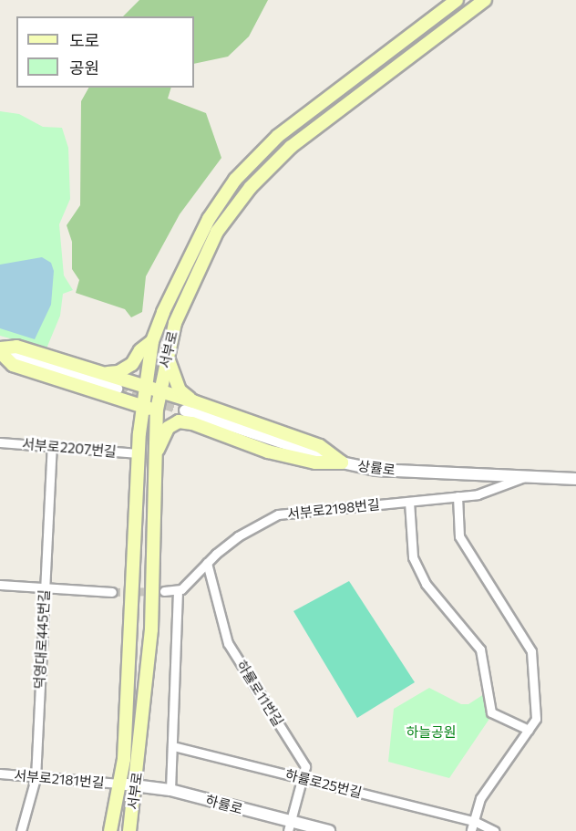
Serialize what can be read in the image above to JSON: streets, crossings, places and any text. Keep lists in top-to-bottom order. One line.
{"streets":{"main road":["서부로"],"street":["서부로2207번길","상률로","서부로2198번길","덕영대로445번길","하률로11번길","서부로2181번길","하률로25번길","하률로"]},"crossings":[["서부로","서부로2207번길"],["서부로","서부로2181번길"],["서부로","하률로"],["서부로2207번길","덕영대로445번길"],["상률로","서부로2198번길"],["서부로2198번길","하률로11번길"],["덕영대로445번길","서부로2181번길"],["하률로11번길","하률로25번길"],["하률로11번길","하률로"],["서부로2181번길","하률로"]],"parks":["하늘공원"],"legend":["도로","공원"]}
